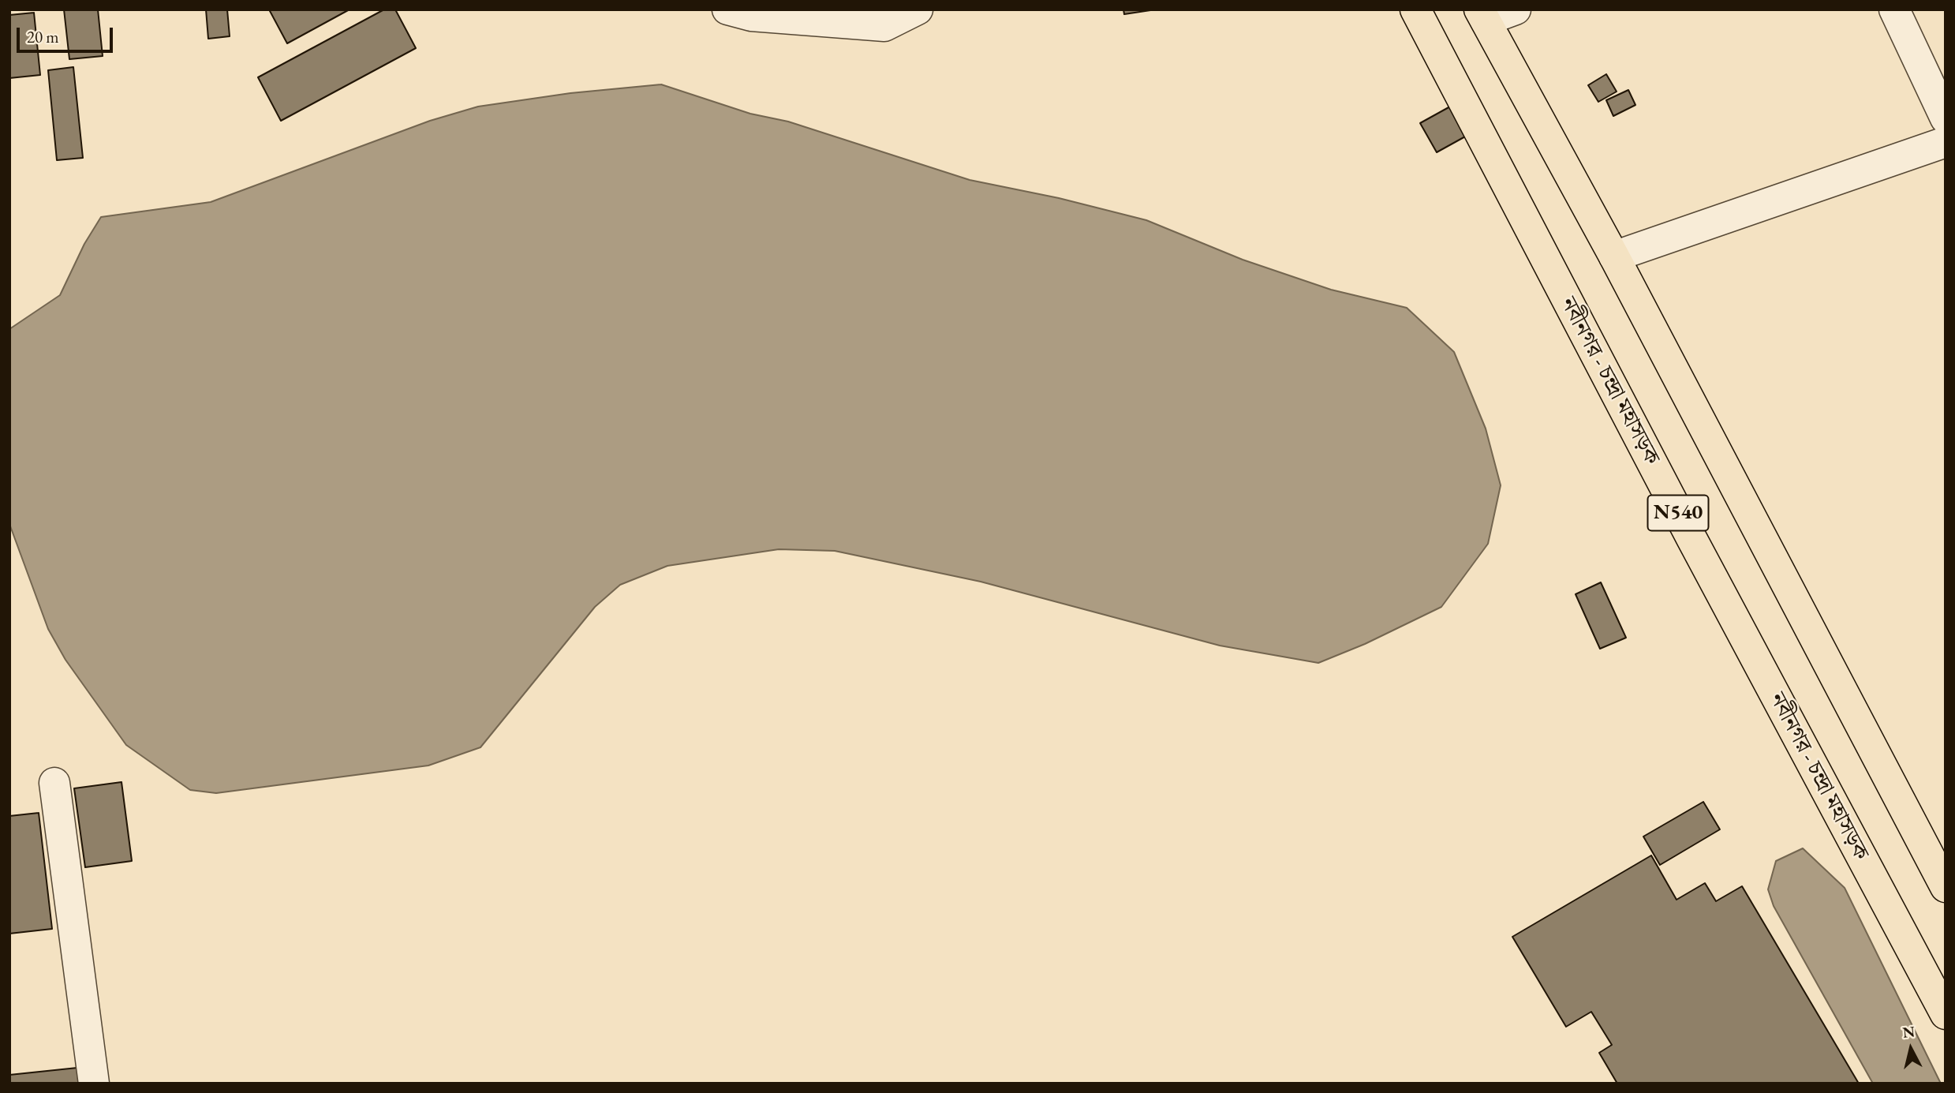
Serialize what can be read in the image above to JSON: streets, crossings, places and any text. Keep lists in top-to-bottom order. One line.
{"streets":{"highway":["নবীনগর - চন্দ্রা মহাসড়ক","N540"]},"scale_bar":"20 m","north":"top"}
